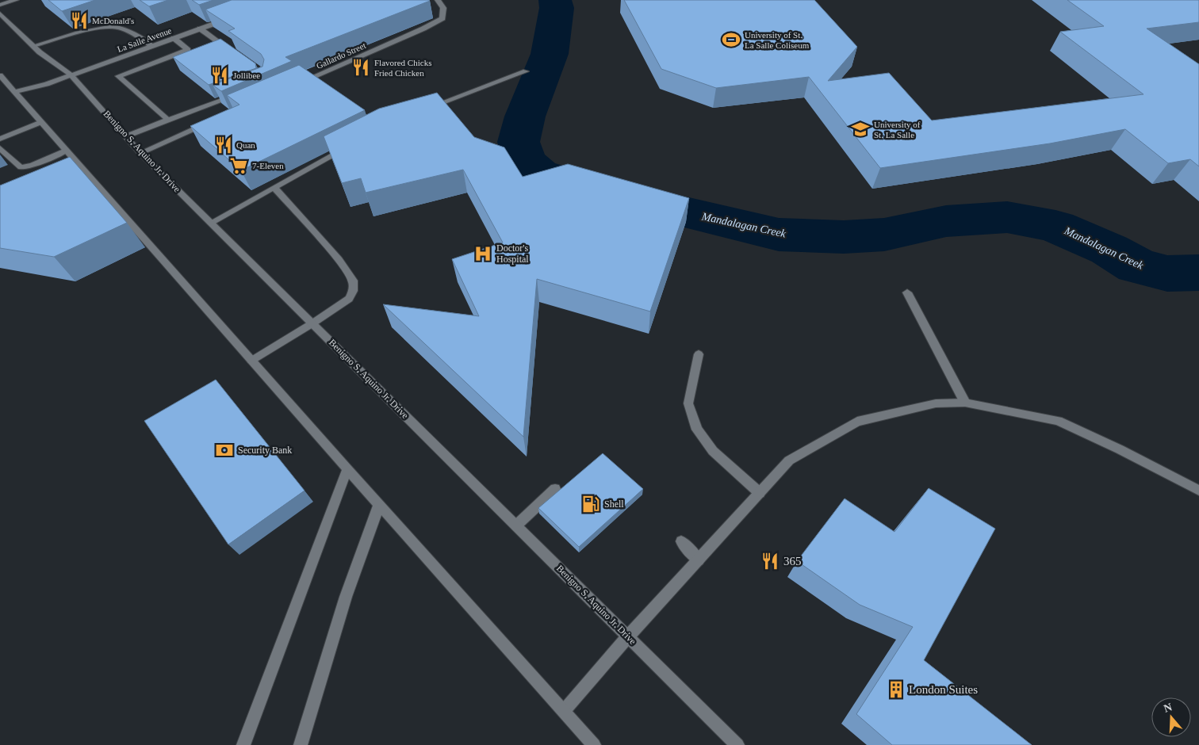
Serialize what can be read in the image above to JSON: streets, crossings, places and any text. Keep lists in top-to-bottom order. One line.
{"streets":{"main road":["La Salle Avenue","Gallardo Street","Benigno S. Aquino Jr. Drive"]},"crossings":[["La Salle Avenue","Benigno S. Aquino Jr. Drive"]],"water":["Mandalagan Creek"],"places":{"restaurant":["McDonald's","Flavored Chicks Fried Chicken","Jollibee","Quan","365"],"sports":["University of St. La Salle Coliseum"],"school or university":["University of St. La Salle"],"supermarket":["7-Eleven"],"hospital":["Doctor's Hospital"],"bank":["Security Bank"],"fuel station":["Shell"],"building":["London Suites"]},"north":"top"}
